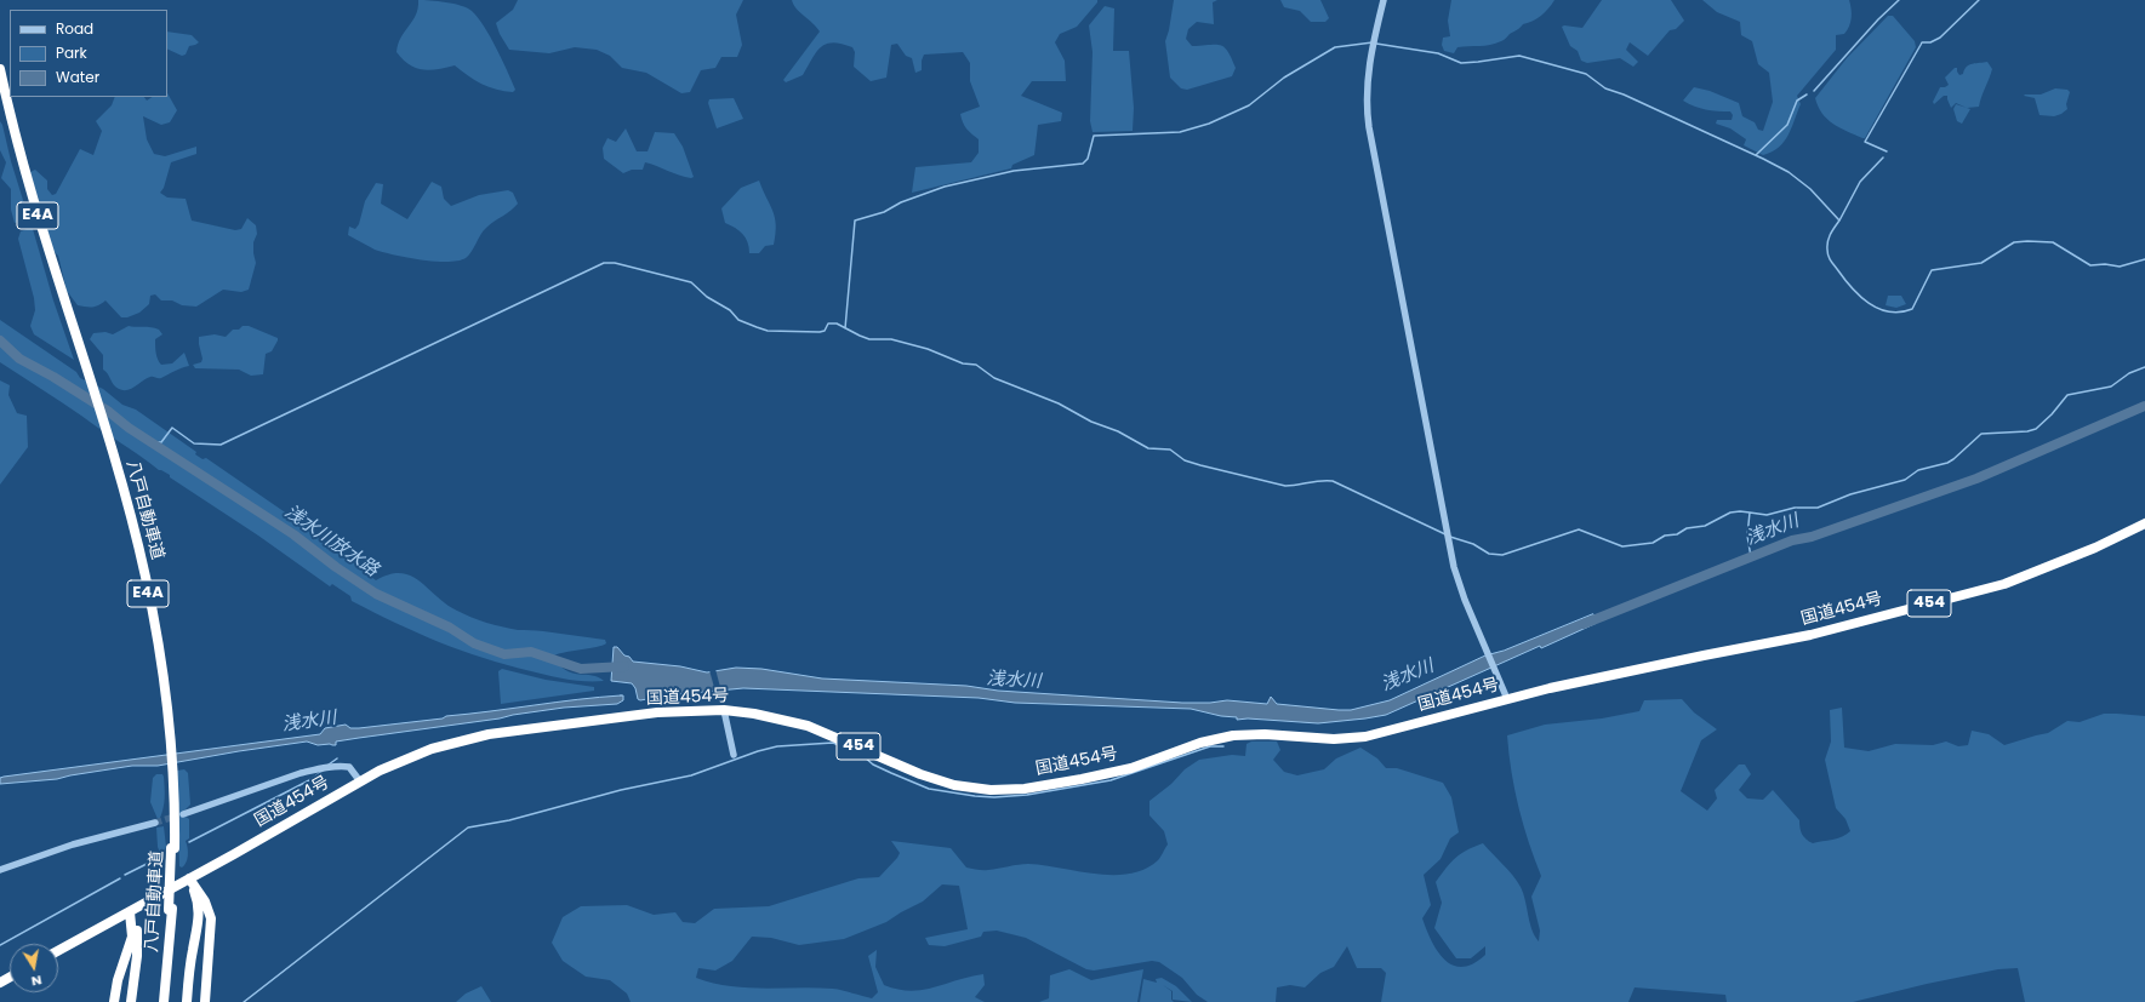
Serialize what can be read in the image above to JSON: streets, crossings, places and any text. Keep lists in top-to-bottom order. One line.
{"streets":{"highway":["E4A","八戸自動車道","454","国道454号"]},"water":["浅水川","浅水川放水路"],"legend":["Road","Park","Water"],"north":"bottom"}
